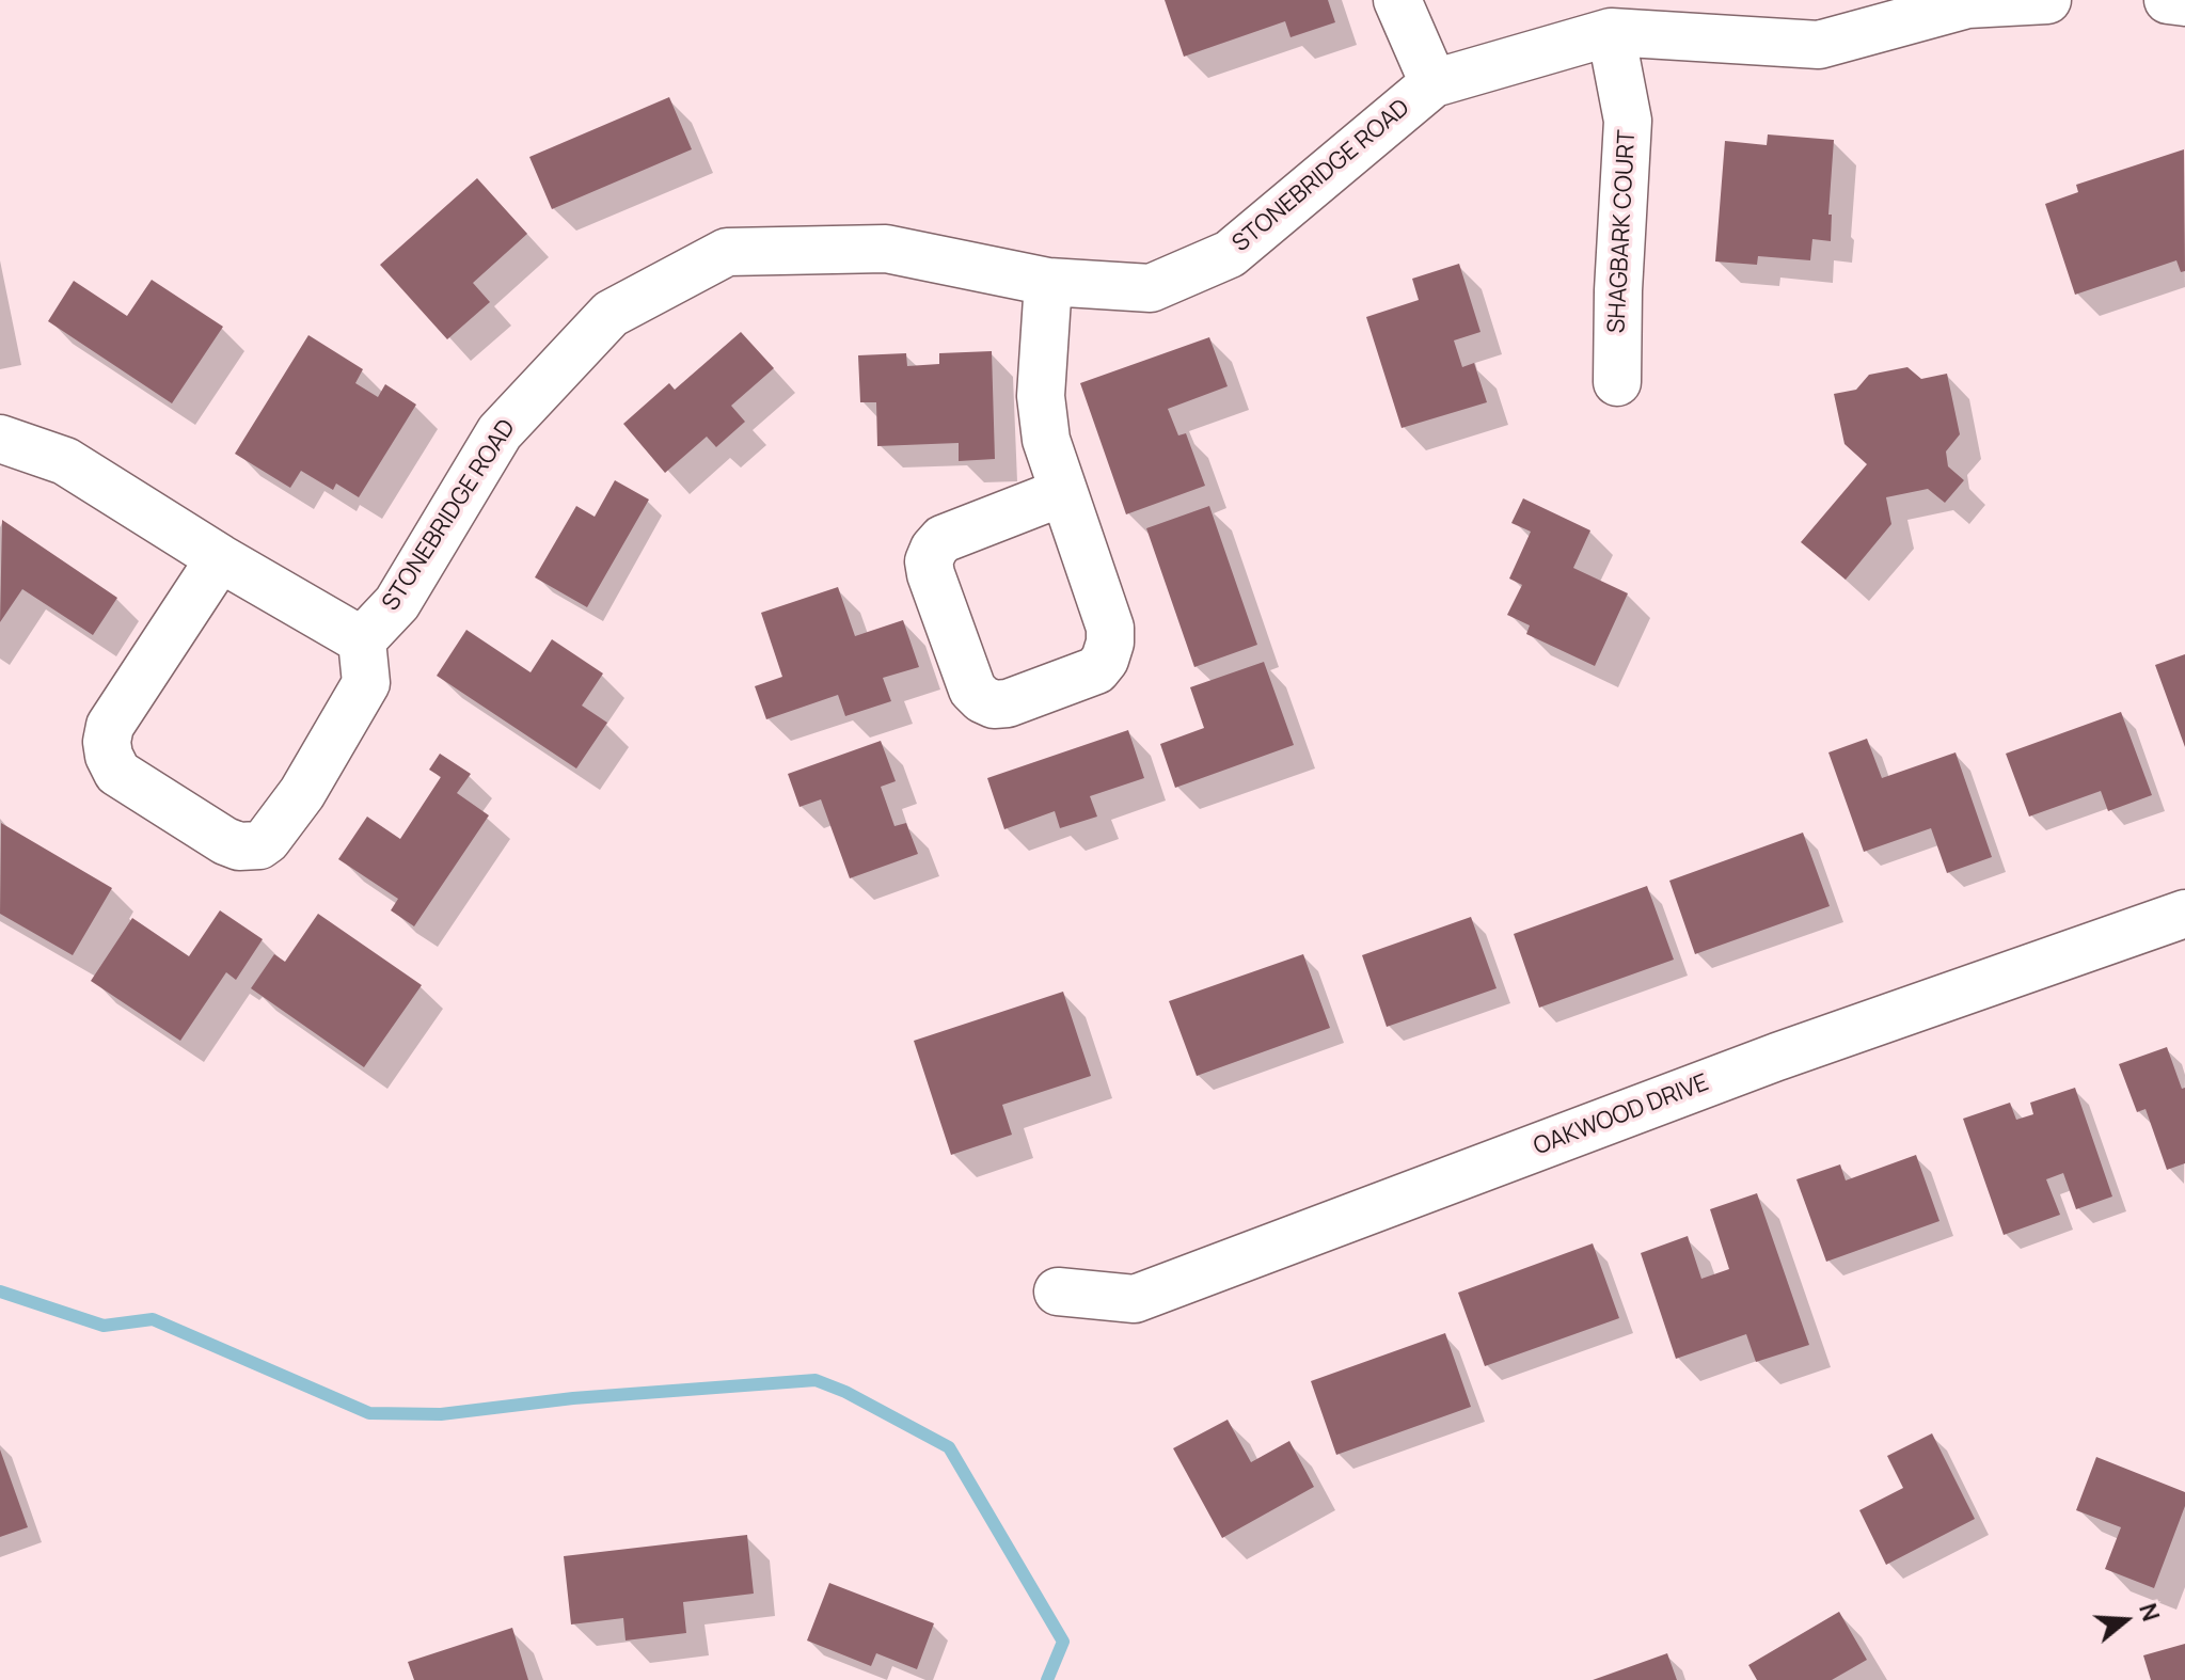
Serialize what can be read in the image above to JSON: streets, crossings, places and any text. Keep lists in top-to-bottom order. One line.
{"streets":{"street":["STONEBRIDGE ROAD","SHAGBARK COURT","OAKWOOD DRIVE"]},"crossings":[["STONEBRIDGE ROAD","SHAGBARK COURT"]],"north":"right"}
